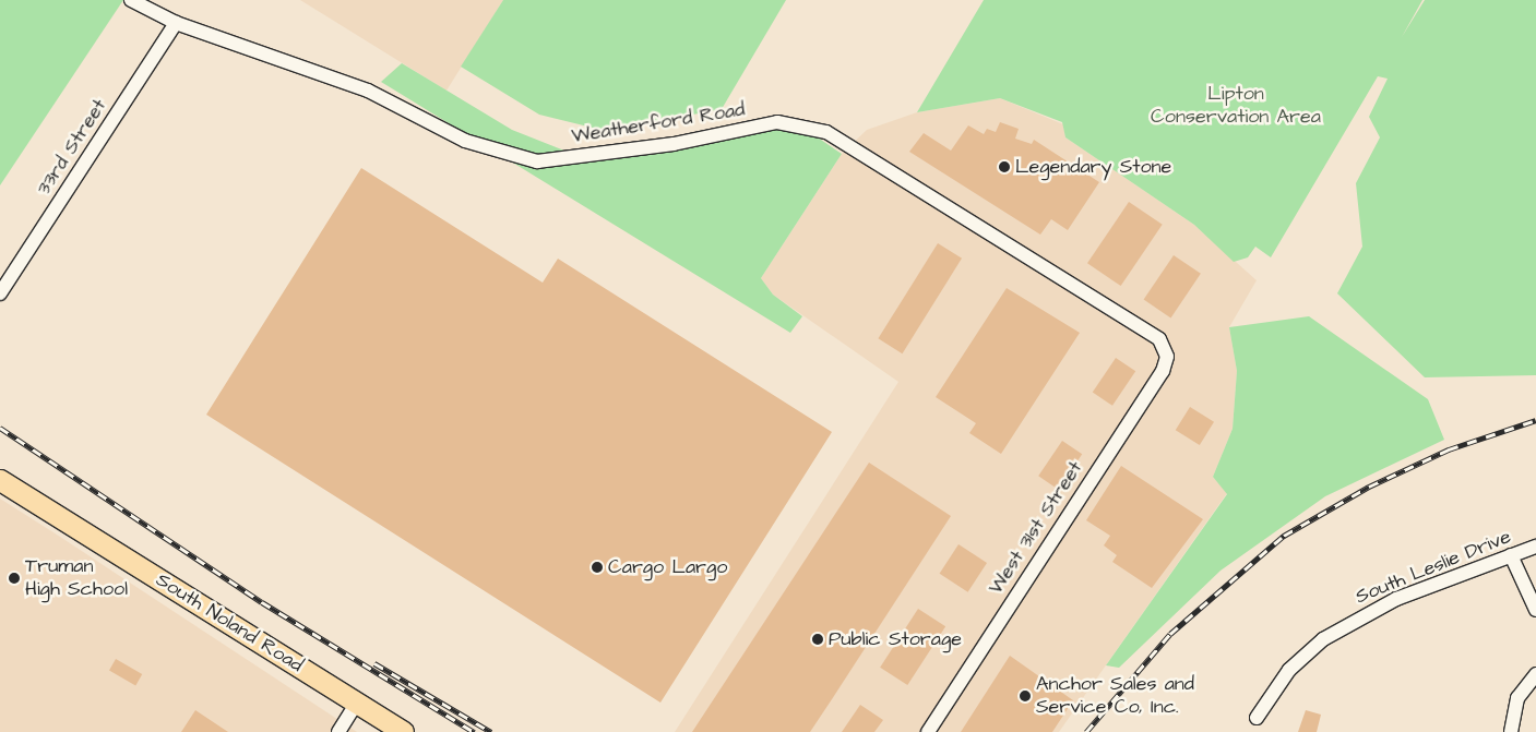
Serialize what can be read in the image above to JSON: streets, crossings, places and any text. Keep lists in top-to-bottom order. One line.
{"streets":{"main road":["South Noland Road"],"street":["Weatherford Road","33rd Street","West 31st Street","South Leslie Drive"]},"crossings":[["Weatherford Road","33rd Street"],["Weatherford Road","West 31st Street"]],"parks":["Lipton Conservation Area"],"places":["Legendary Stone","Cargo Largo","Truman High School","Public Storage","Anchor Sales and Service Co, Inc."]}
